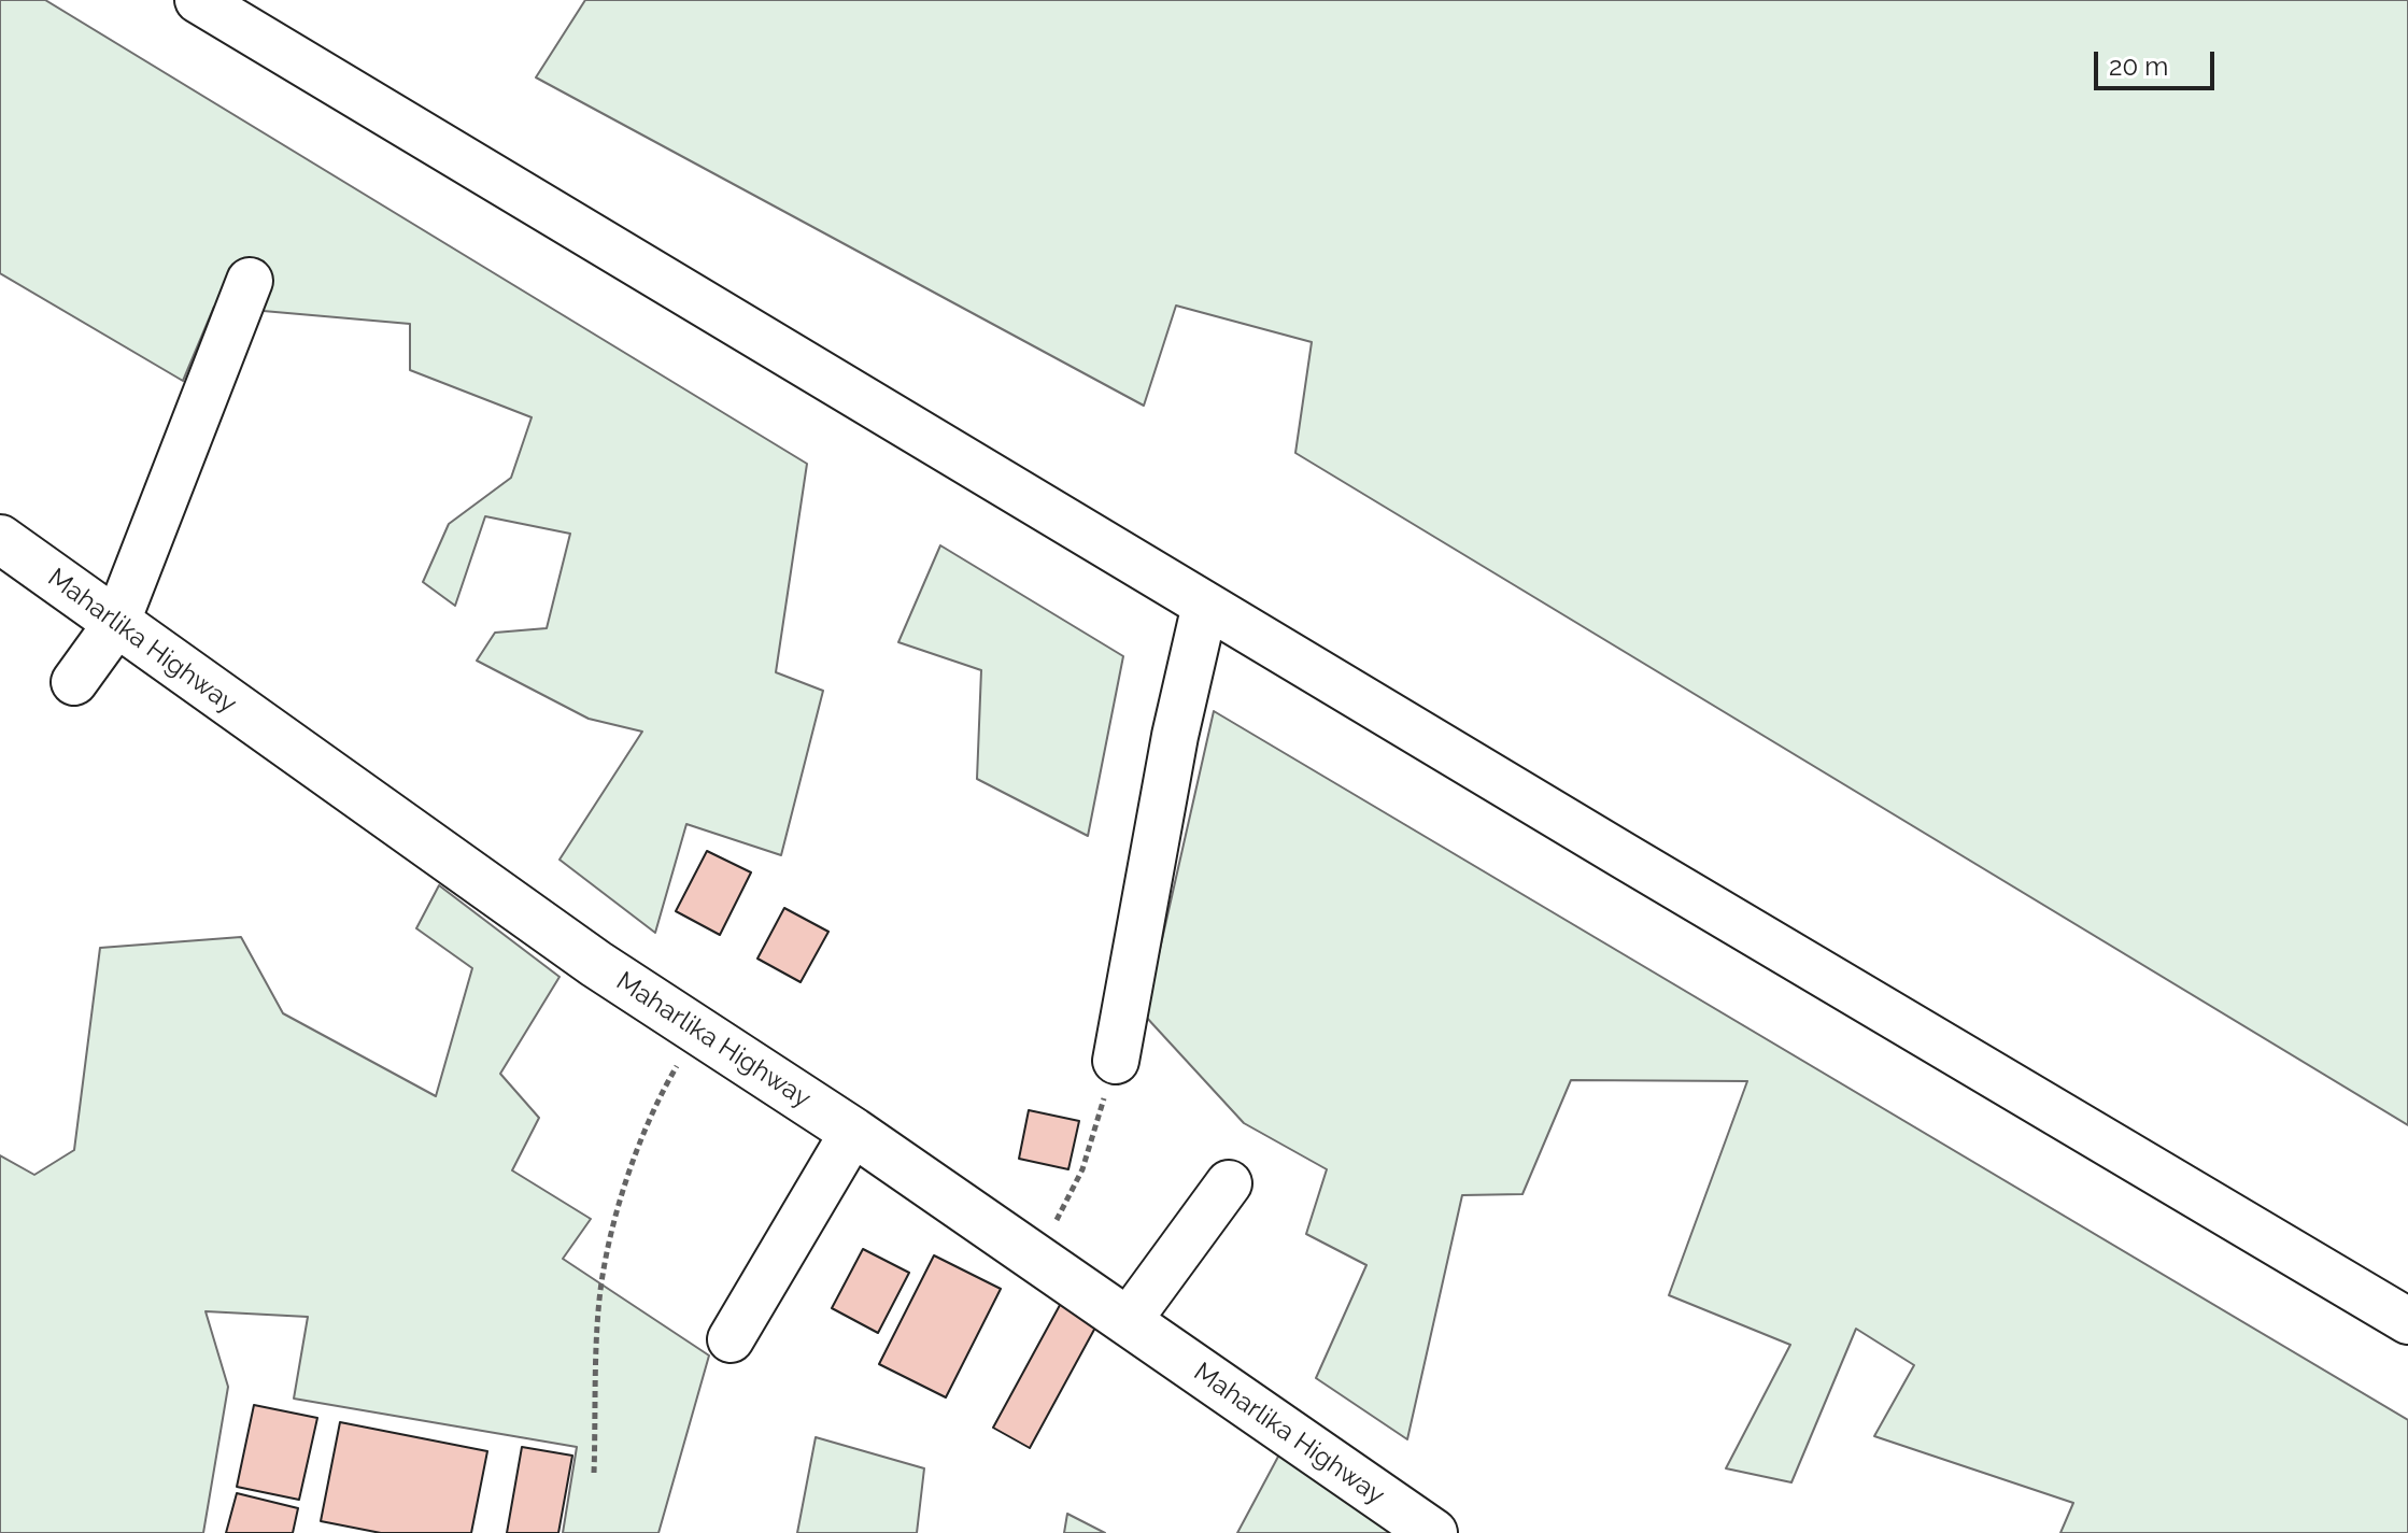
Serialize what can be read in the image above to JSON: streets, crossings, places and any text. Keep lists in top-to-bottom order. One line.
{"streets":{"main road":["Maharlika Highway"]},"scale_bar":"20 m"}
